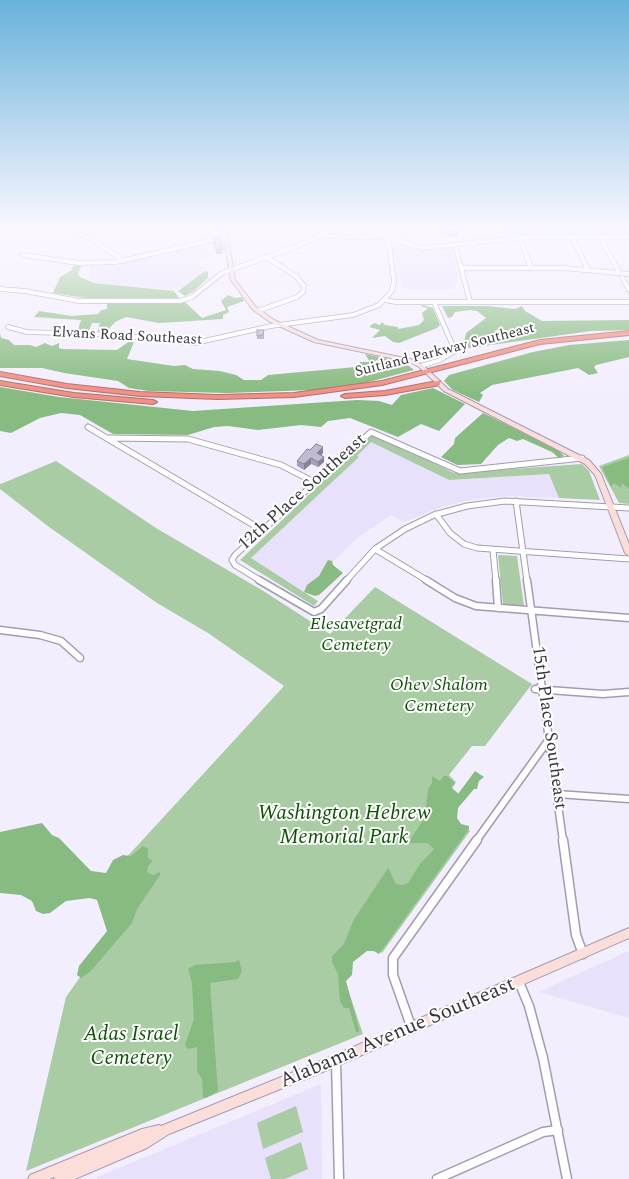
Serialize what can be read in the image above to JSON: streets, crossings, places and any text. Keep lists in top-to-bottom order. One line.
{"streets":{"highway":["Suitland Parkway Southeast"],"street":["Elvans Road Southeast","12th Place Southeast","15th Place Southeast","Alabama Avenue Southeast"]},"crossings":[["15th Place Southeast","Alabama Avenue Southeast"]],"parks":["Elesavetgrad Cemetery","Ohev Shalom Cemetery","Washington Hebrew Memorial Park","Adas Israel Cemetery"]}
